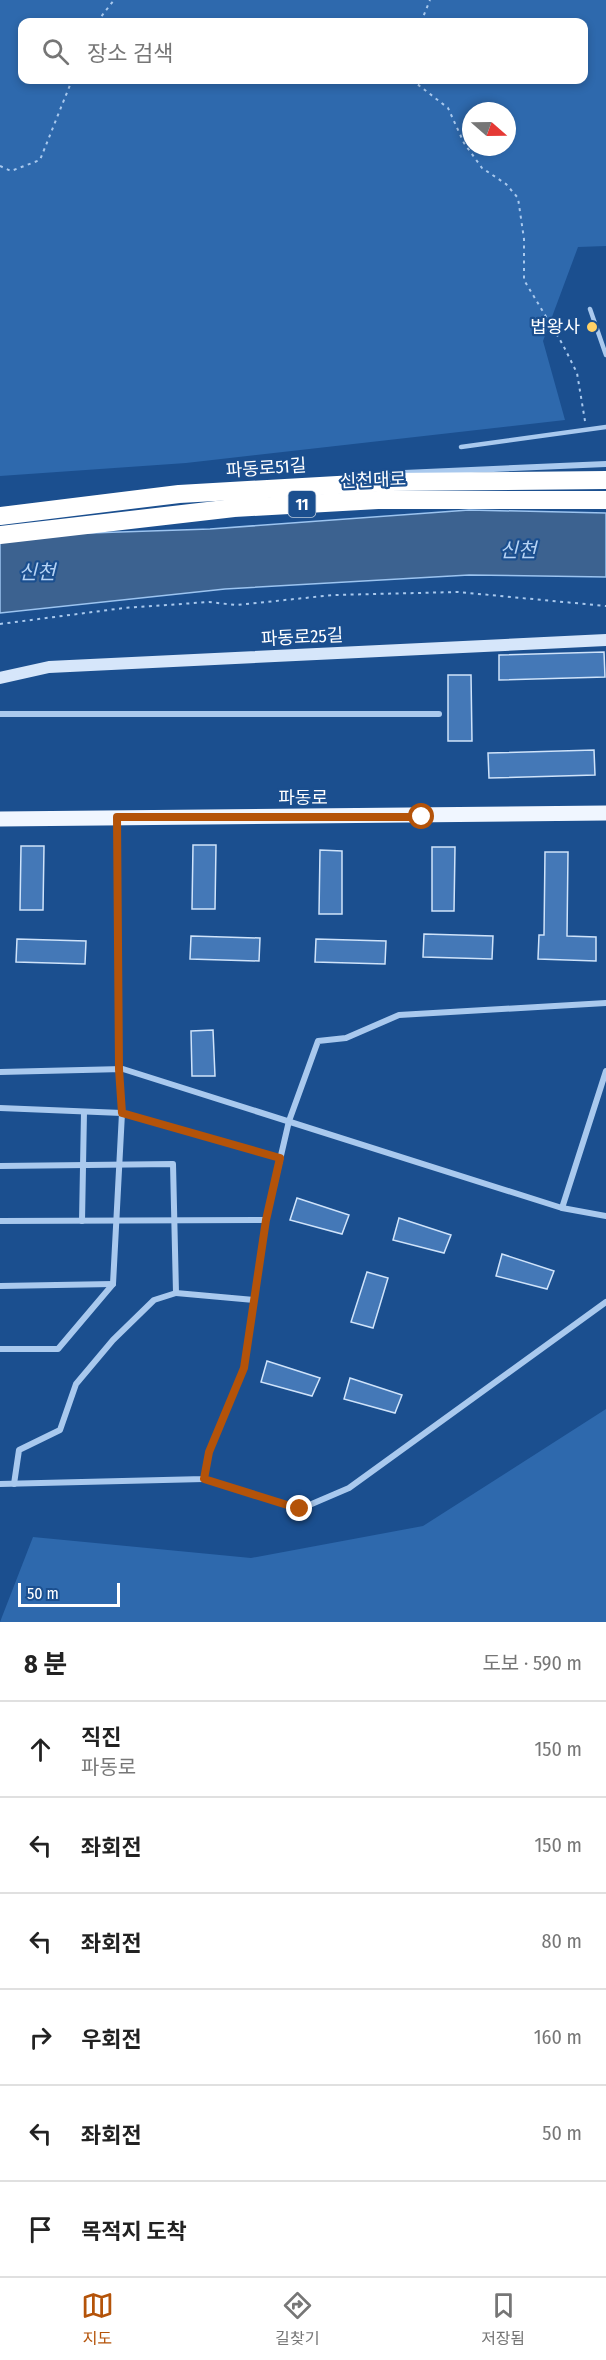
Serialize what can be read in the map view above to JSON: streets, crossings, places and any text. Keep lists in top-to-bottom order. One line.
{"streets":{"highway":["신천대로","11"],"main road":["파동로"],"street":["파동로51길","파동로25길"]},"water":["신천"],"places":["법왕사"],"scale_bar":"50 m","north":"right","page":{"search":"장소 검색","scale":"50 m","heading":["8 분","도보 · 590 m"],"list":[["직진","파동로","150 m"],["좌회전","150 m"],["좌회전","80 m"],["우회전","160 m"],["좌회전","50 m"],"목적지 도착"],"nav":["지도","길찾기","저장됨"]}}
